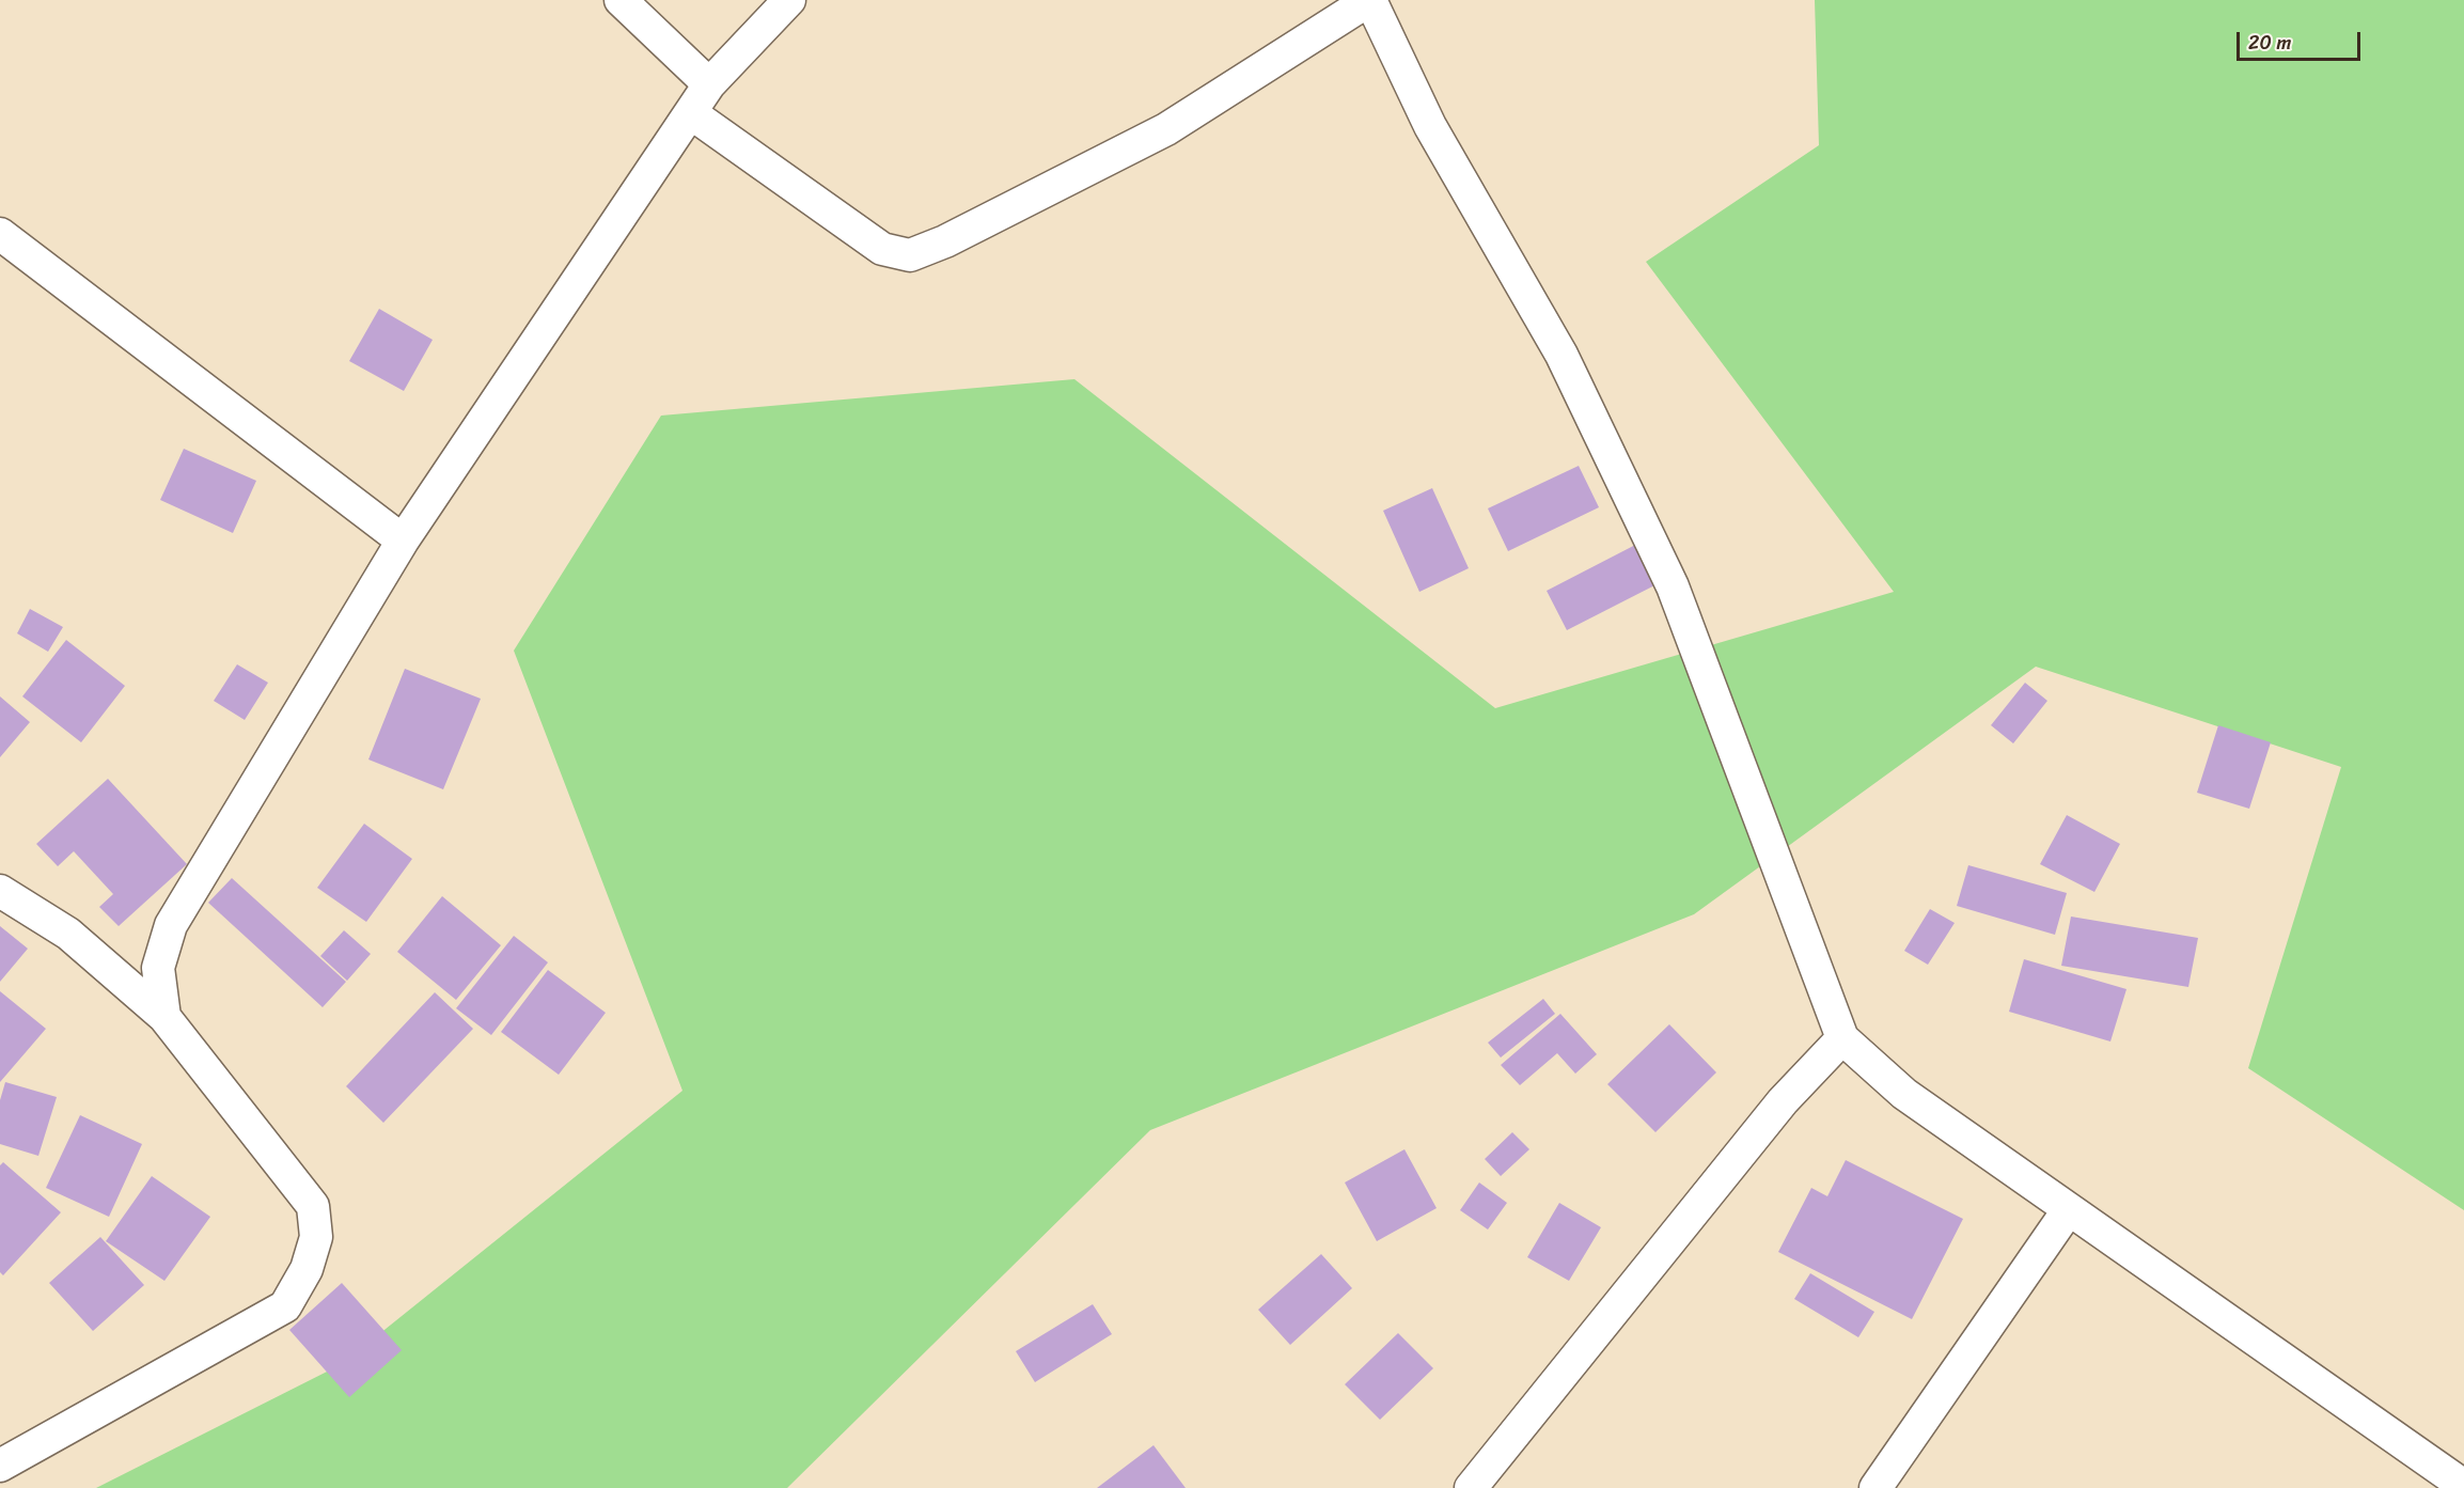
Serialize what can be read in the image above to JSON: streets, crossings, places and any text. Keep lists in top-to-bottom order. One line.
{"scale_bar":"20 m"}
